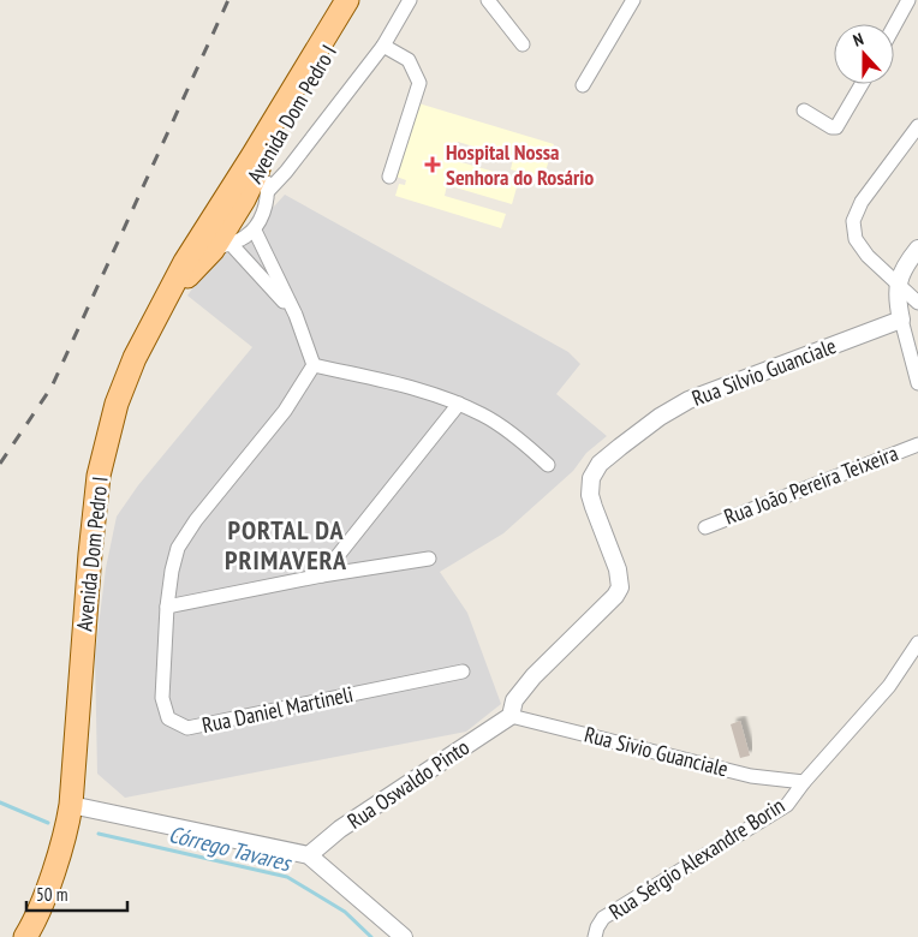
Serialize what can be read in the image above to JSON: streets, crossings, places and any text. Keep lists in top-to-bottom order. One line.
{"streets":{"main road":["Avenida Dom Pedro I"],"street":["Rua Silvio Guanciale","Rua João Pereira Teixeira","Rua Daniel Martineli","Rua Sivio Guanciale","Rua Oswaldo Pinto","Rua Sérgio Alexandre Borin"]},"crossings":[["Rua Silvio Guanciale","Rua Sivio Guanciale"],["Rua Silvio Guanciale","Rua Oswaldo Pinto"],["Rua Sivio Guanciale","Rua Oswaldo Pinto"],["Rua Sivio Guanciale","Rua Sérgio Alexandre Borin"]],"districts":["PORTAL DA PRIMAVERA"],"water":["Córrego Tavares"],"places":{"health":["Hospital Nossa Senhora do Rosário"]},"scale_bar":"50 m","north":"top"}
